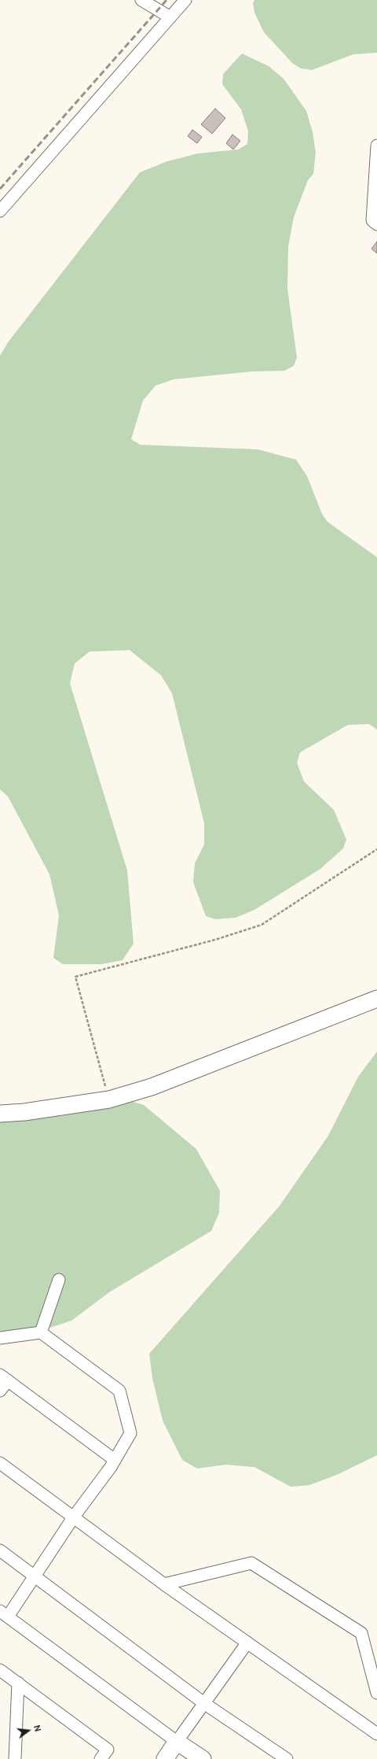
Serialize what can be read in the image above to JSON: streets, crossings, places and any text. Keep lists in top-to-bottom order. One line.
{"north":"right"}
